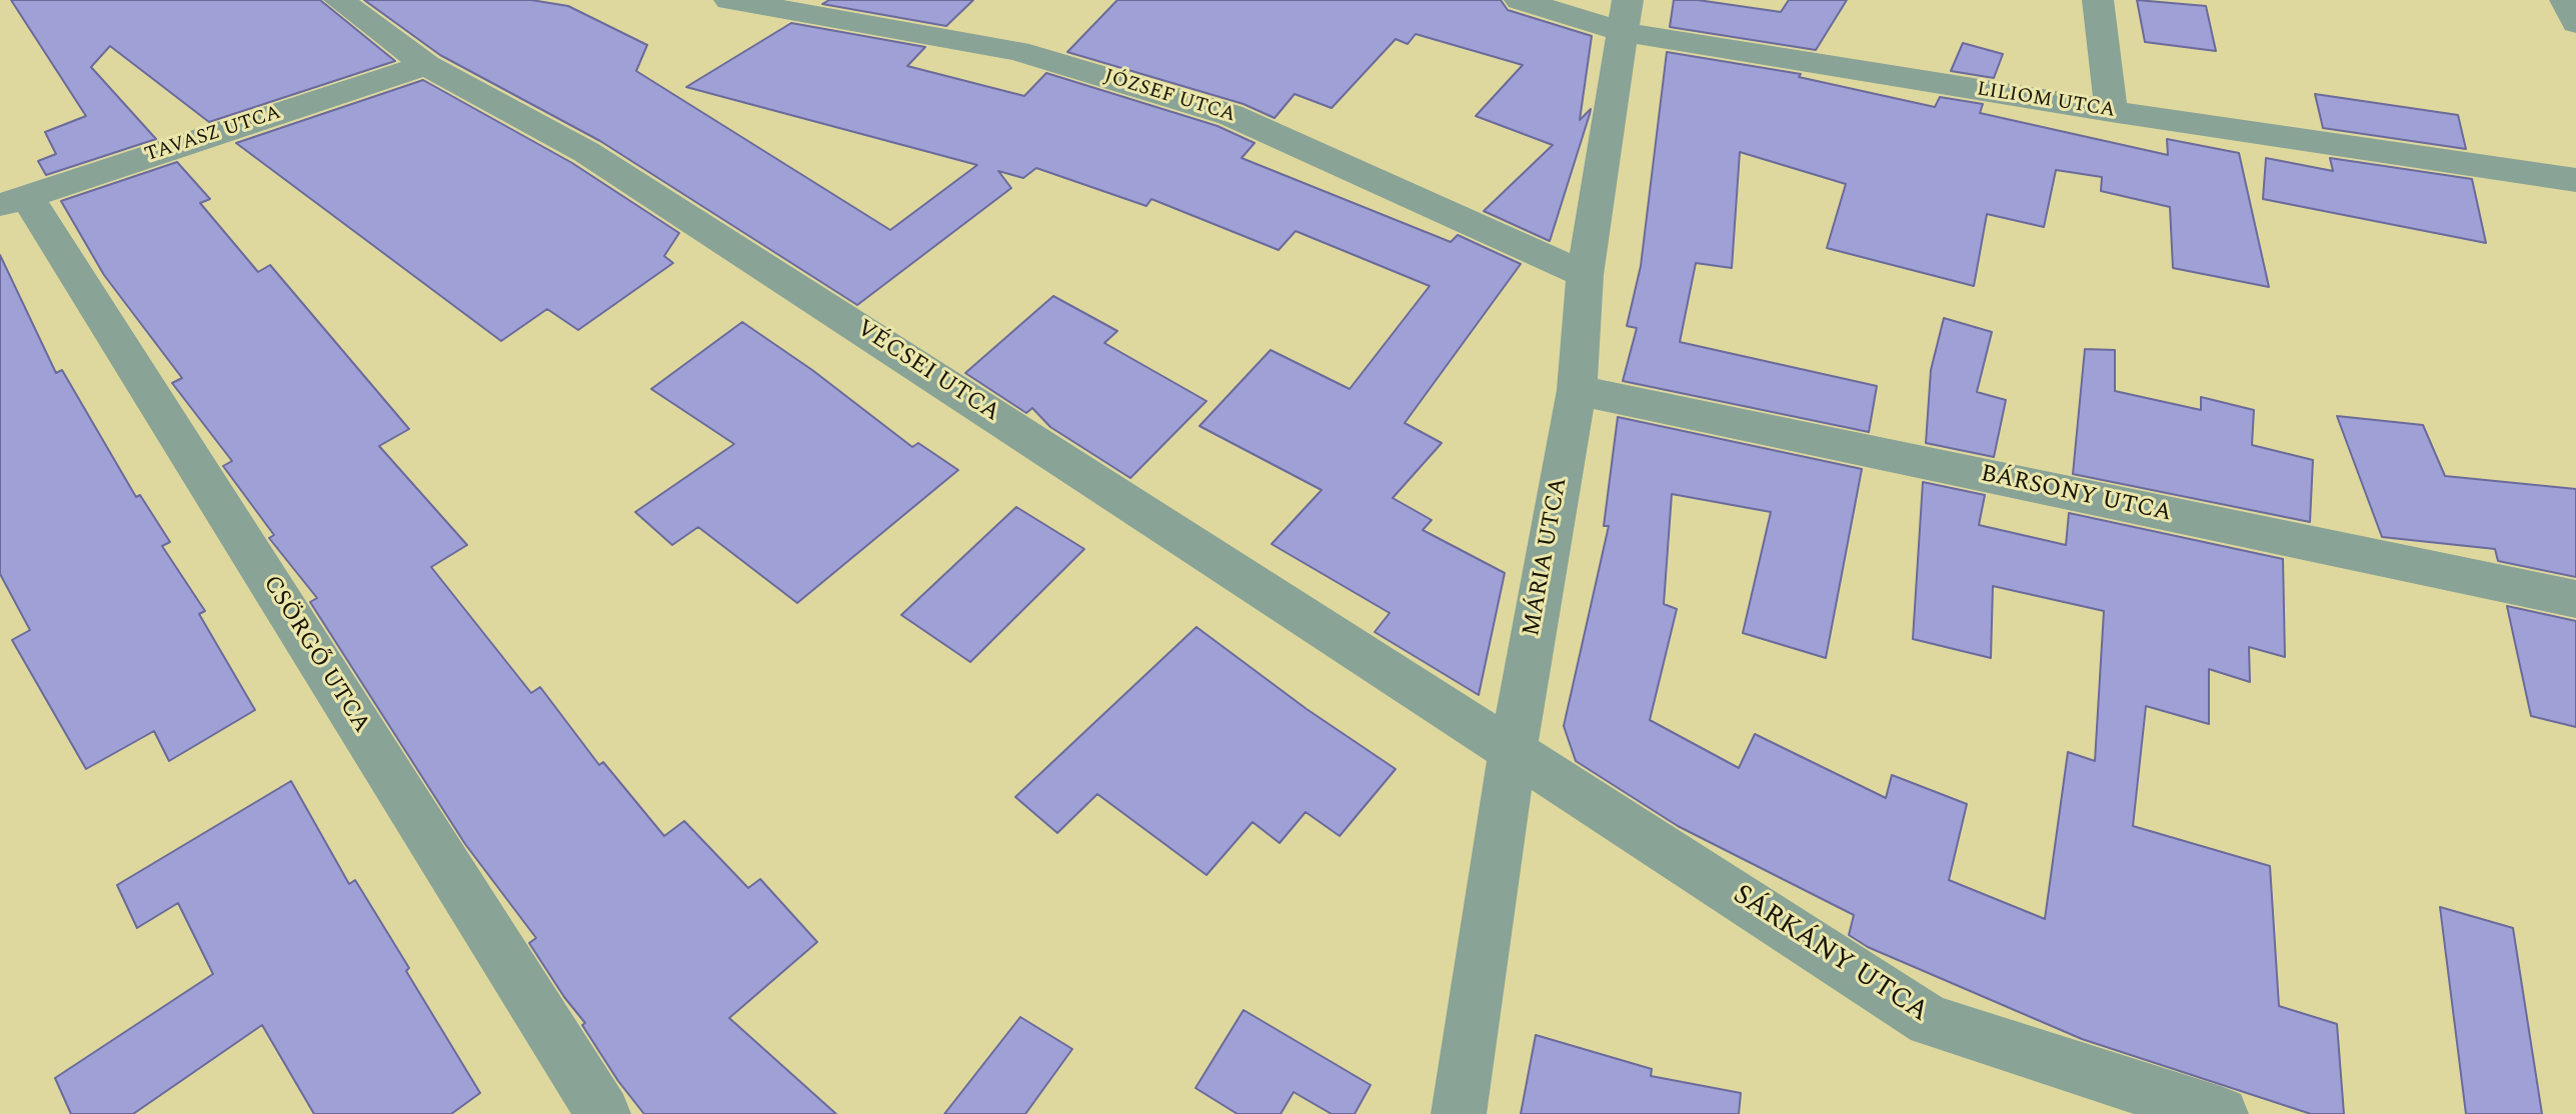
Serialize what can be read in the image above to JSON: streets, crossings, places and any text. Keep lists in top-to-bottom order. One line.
{"streets":{"street":["JÓZSEF UTCA","LILIOM UTCA","TAVASZ UTCA","VÉCSEI UTCA","BÁRSONY UTCA","MÁRIA UTCA","CSÖRGŐ UTCA","SÁRKÁNY UTCA"]},"crossings":[["JÓZSEF UTCA","MÁRIA UTCA"],["LILIOM UTCA","MÁRIA UTCA"],["TAVASZ UTCA","VÉCSEI UTCA"],["TAVASZ UTCA","CSÖRGŐ UTCA"],["VÉCSEI UTCA","MÁRIA UTCA"],["VÉCSEI UTCA","SÁRKÁNY UTCA"],["BÁRSONY UTCA","MÁRIA UTCA"],["MÁRIA UTCA","SÁRKÁNY UTCA"]]}
